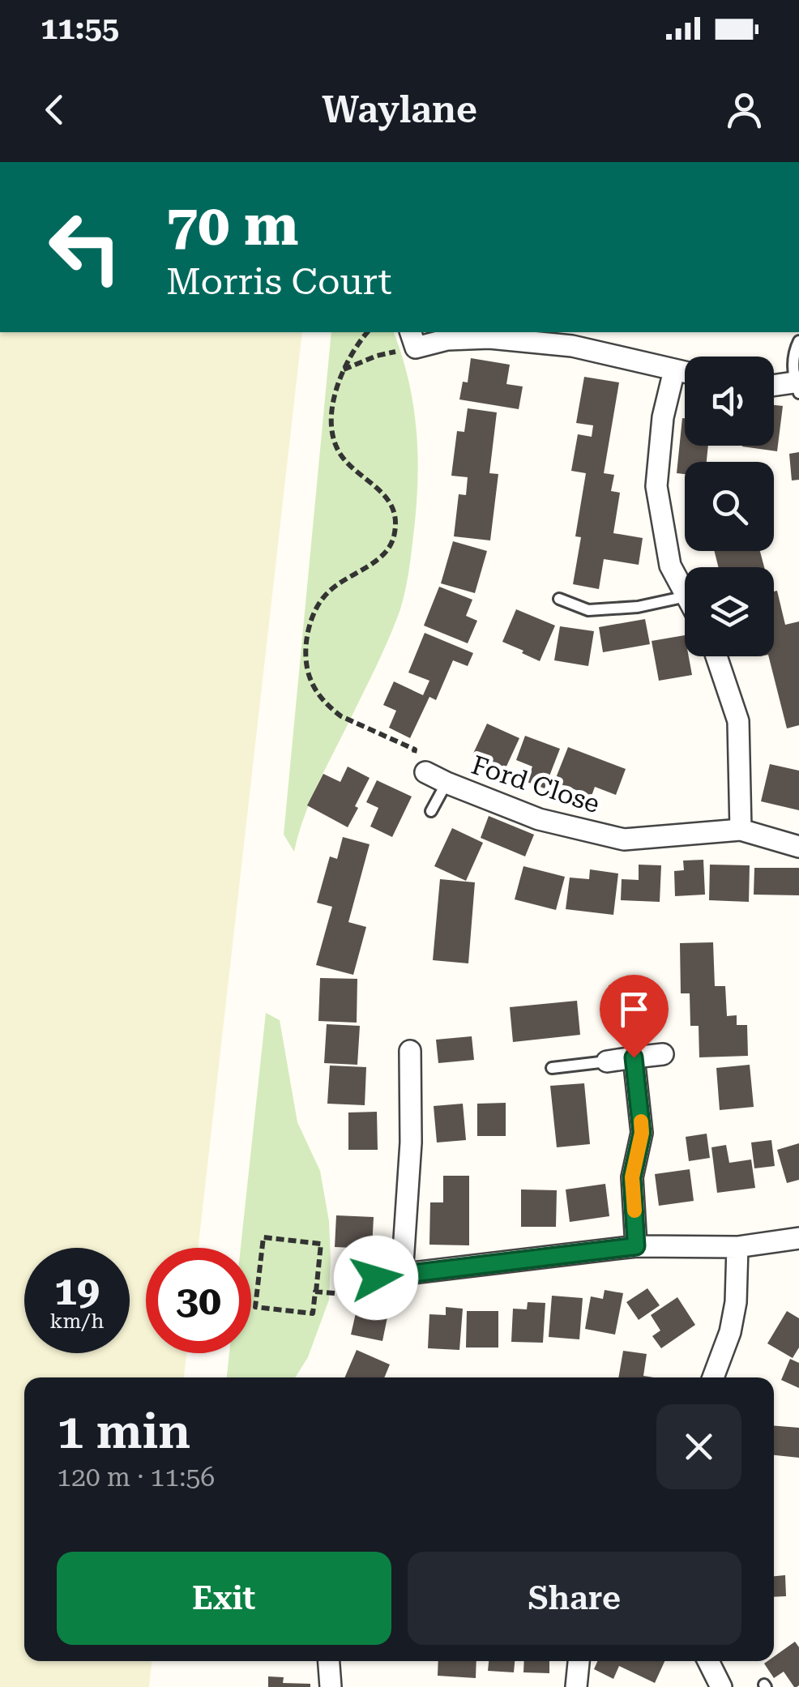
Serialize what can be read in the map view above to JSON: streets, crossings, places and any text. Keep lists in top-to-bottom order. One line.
{"streets":{"street":["Ford Close"]},"page":{"status":"11:55","header":"Waylane","turn":["70 m","Morris Court"],"speed":"19 km/h","limit":"30","heading":["1 min","120 m · 11:56"],"buttons":["Exit","Share"]}}
